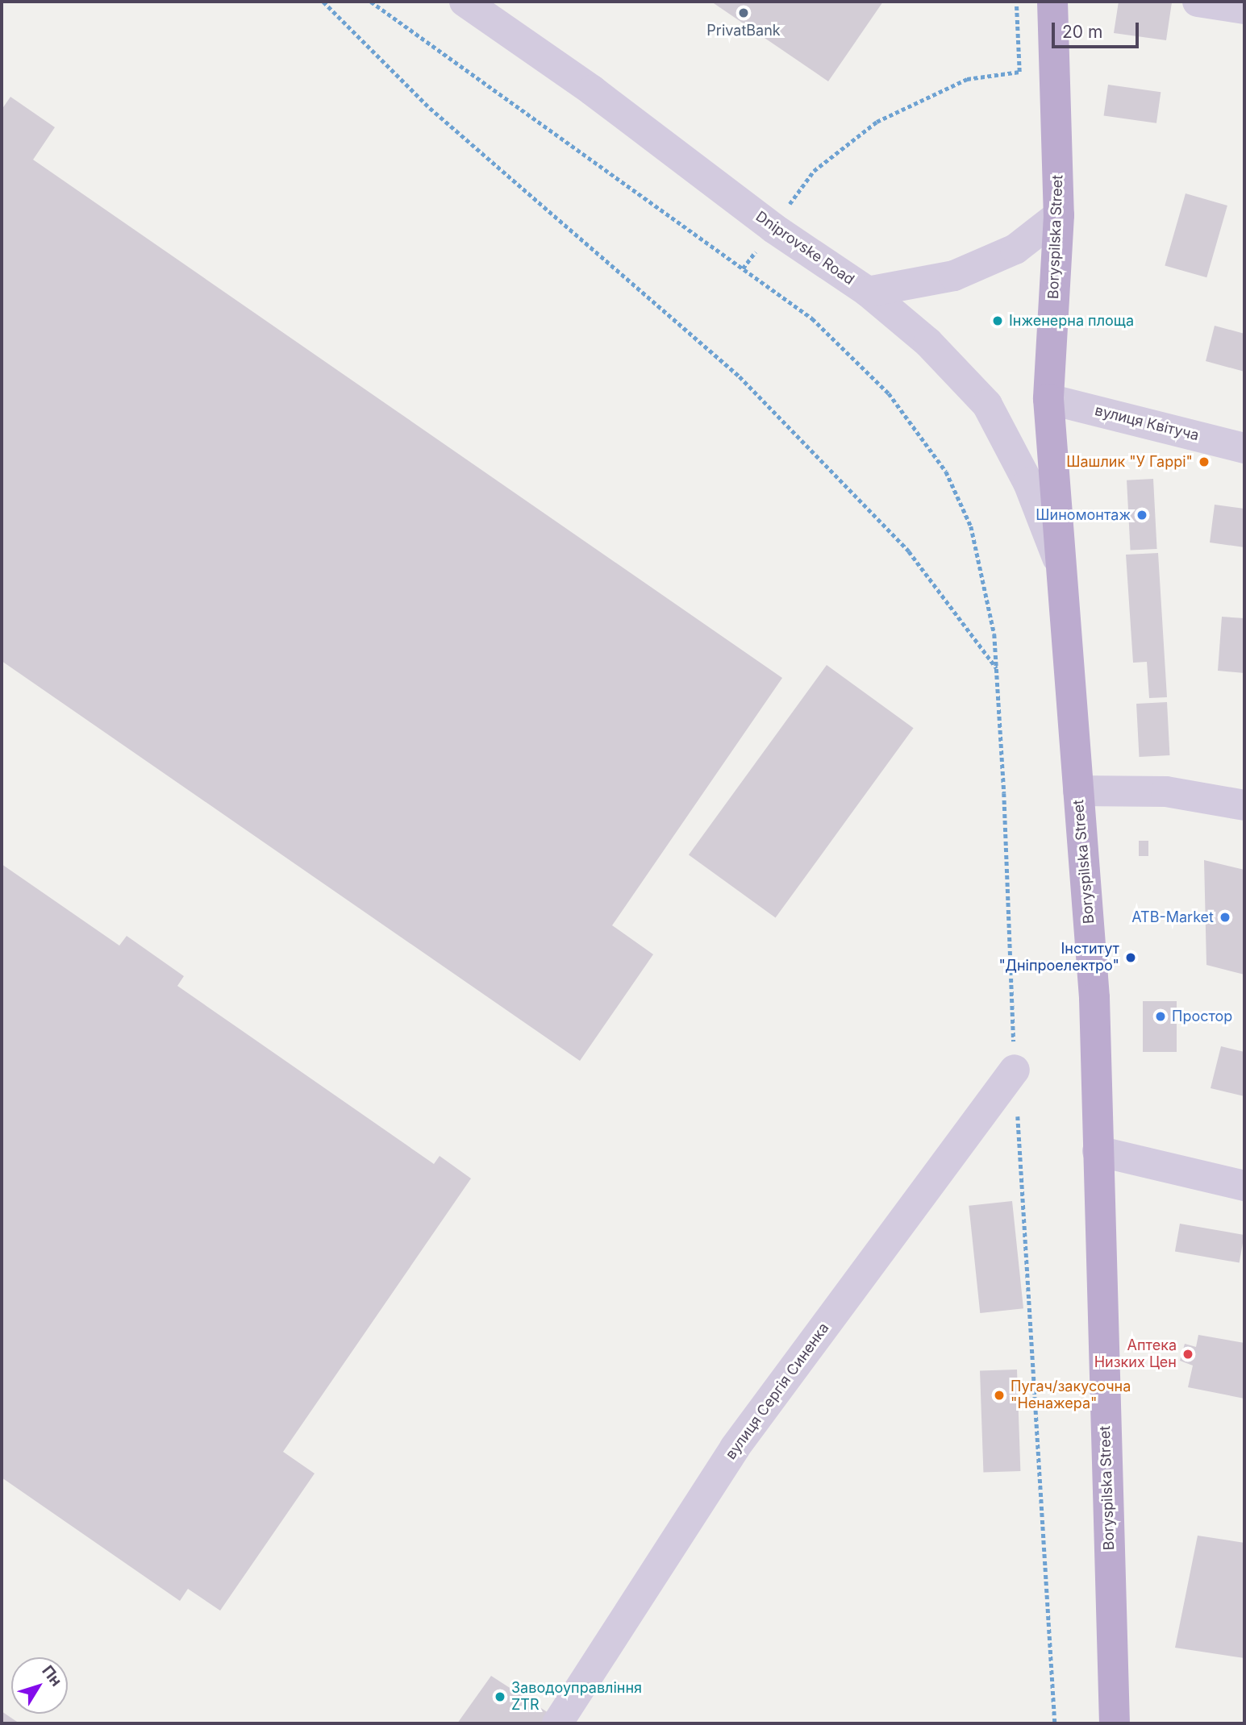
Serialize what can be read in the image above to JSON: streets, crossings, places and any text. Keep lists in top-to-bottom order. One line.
{"streets":{"main road":["Boryspilska Street"],"street":["Dniprovske Road","вулиця Квітуча","вулиця Сергія Синенка"]},"crossings":[["Boryspilska Street","Dniprovske Road"],["Boryspilska Street","вулиця Квітуча"]],"places":["PrivatBank","Інженерна площа","Шашлик \"У Гаррі\"","Шиномонтаж","ATB-Market","Інститут \"Дніпроелектро\"","Простор","Аптека Низких Цен","Пугач/закусочна \"Ненажера\"","Заводоуправління ZTR"],"scale_bar":"20 m","north":"top right"}
